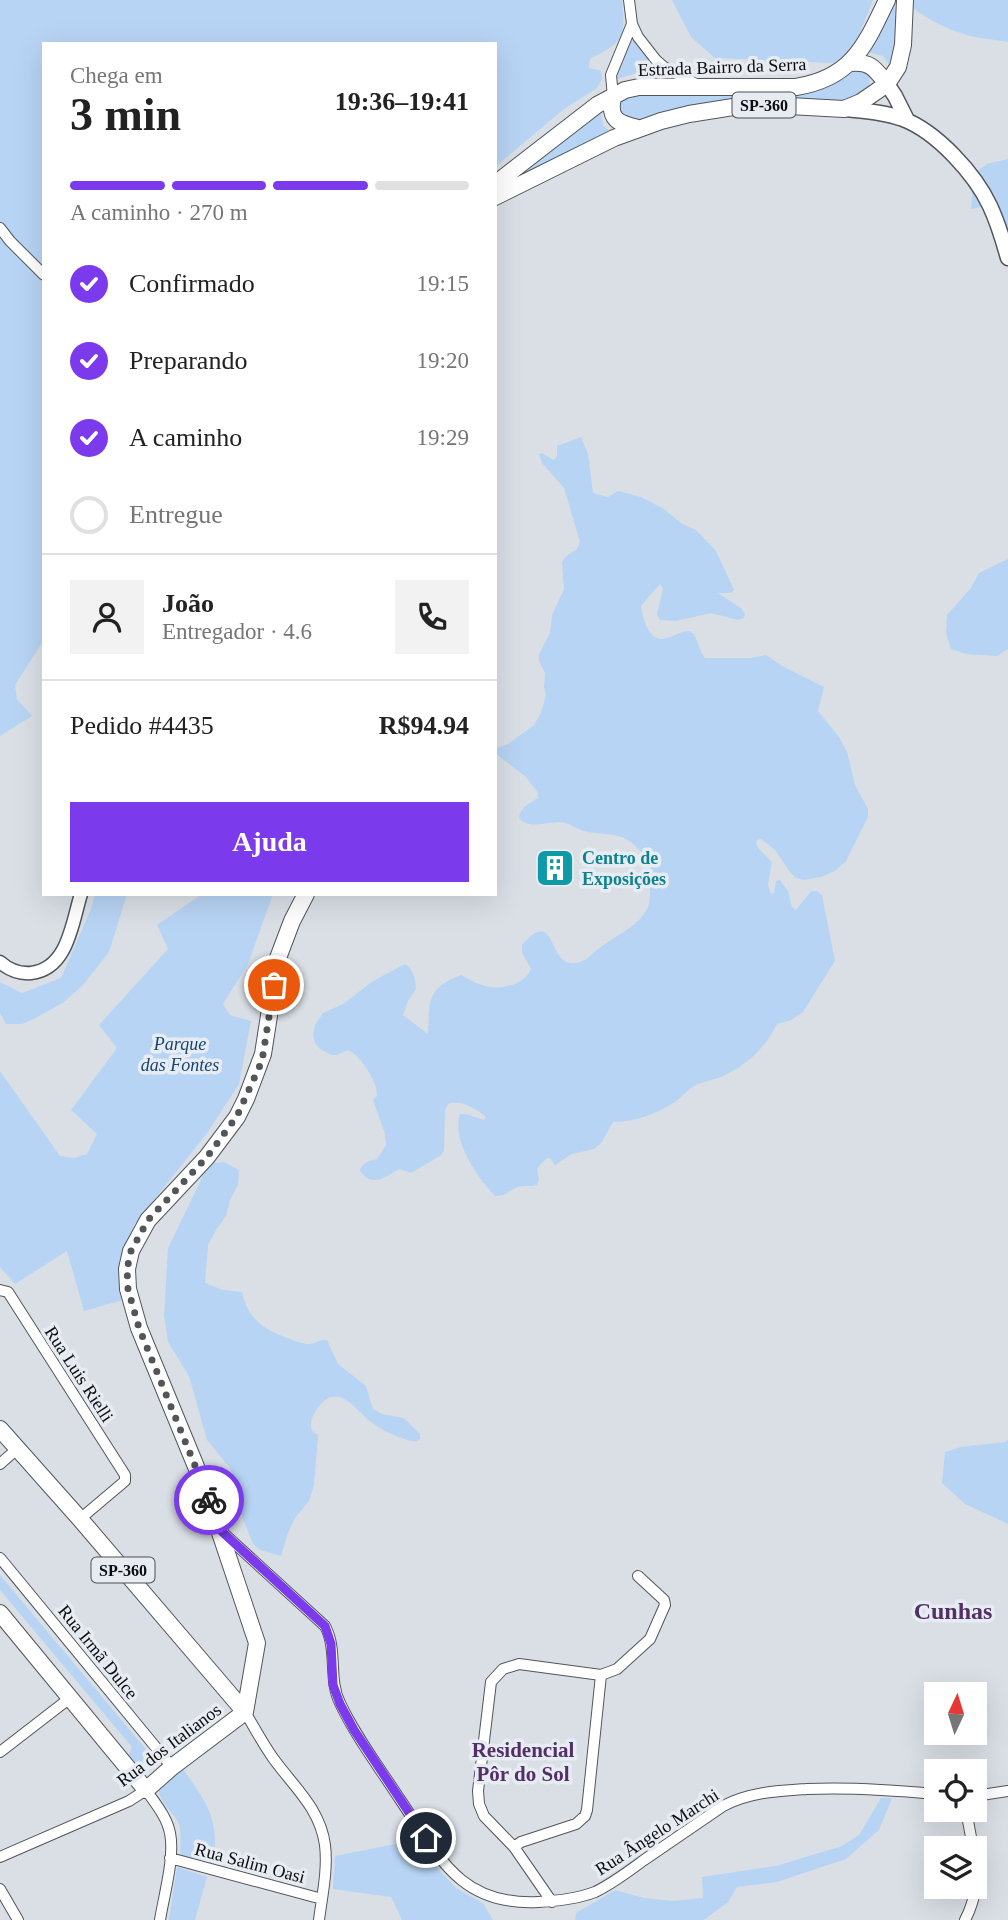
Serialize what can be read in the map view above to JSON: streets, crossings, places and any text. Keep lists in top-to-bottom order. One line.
{"streets":{"main road":["Estrada Bairro da Serra","SP-360","Rua dos Italianos"],"street":["Rua Luis Rielli","Rua Irmã Dulce","Rua Ângelo Marchi","Rua Salim Oasi"]},"crossings":[["Estrada Bairro da Serra","SP-360"],["SP-360","Rua Luis Rielli"],["SP-360","Rua dos Italianos"],["Rua Irmã Dulce","Rua dos Italianos"]],"districts":["Cunhas","Residencial Pôr do Sol"],"parks":["Parque das Fontes"],"places":{"building":["Centro de Exposições"]},"north":"top","page":{"heading":["3 min","Chega em","19:36–19:41"],"panel":["João","Entregador · 4.6","Pedido #4435","R$94.94"],"bar":"A caminho · 270 m","list":[["Confirmado","19:15"],["Preparando","19:20"],["A caminho","19:29"],"Entregue"],"buttons":"Ajuda"}}
